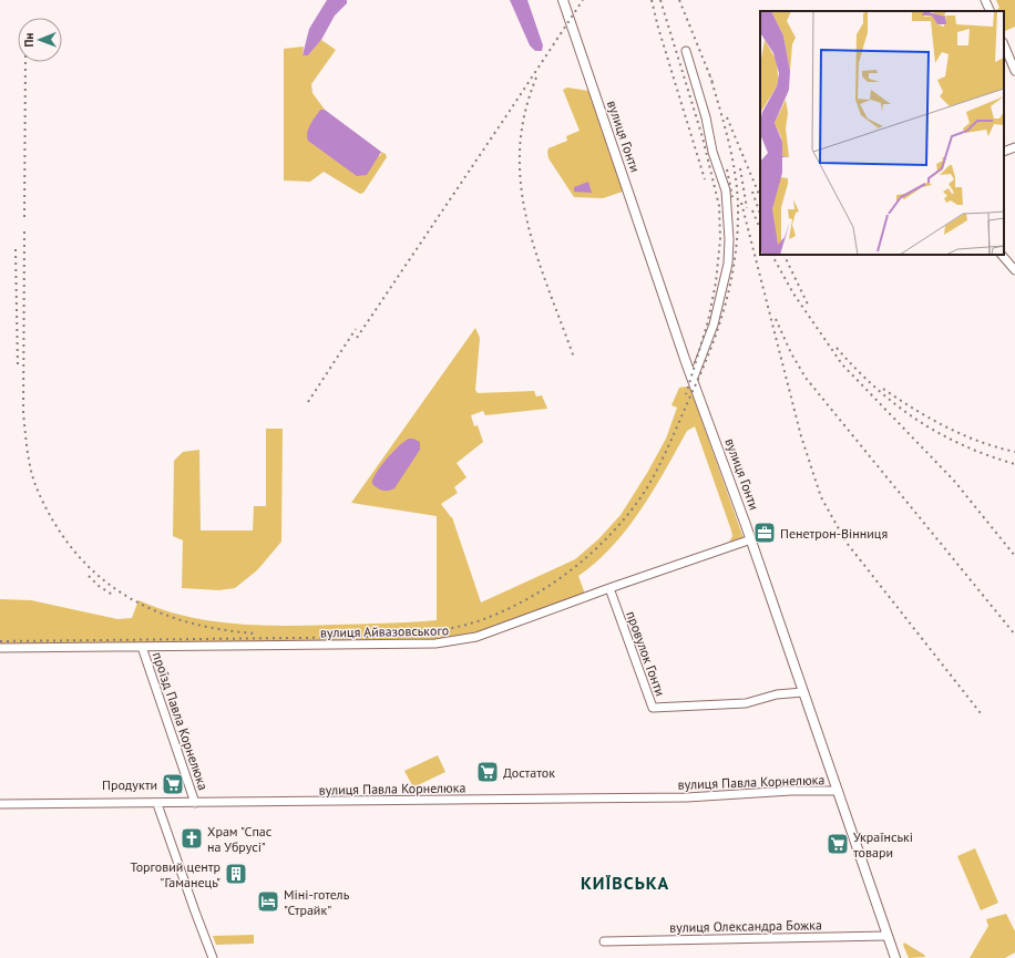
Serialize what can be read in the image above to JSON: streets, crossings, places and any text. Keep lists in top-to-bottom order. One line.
{"streets":{"street":["вулиця Гонти","вулиця Айвазовського","провулок Гонти","проїзд Павла Корнелюка","вулиця Павла Корнелюка","вулиця Олександра Божка"]},"crossings":[["вулиця Гонти","вулиця Айвазовського"],["вулиця Гонти","провулок Гонти"],["вулиця Гонти","вулиця Павла Корнелюка"],["вулиця Гонти","вулиця Олександра Божка"],["вулиця Айвазовського","провулок Гонти"],["вулиця Айвазовського","проїзд Павла Корнелюка"],["проїзд Павла Корнелюка","вулиця Павла Корнелюка"]],"districts":["КИЇВСЬКА"],"places":{"office":["Пенетрон-Вінниця"],"supermarket":["Достаток","Продукти","Українські товари"],"church":["Храм \"Спас на Убрусі\""],"building":["Торговий центр \"Гаманець\""],"hotel":["Міні-готель \"Страйк\""]},"north":"left"}
